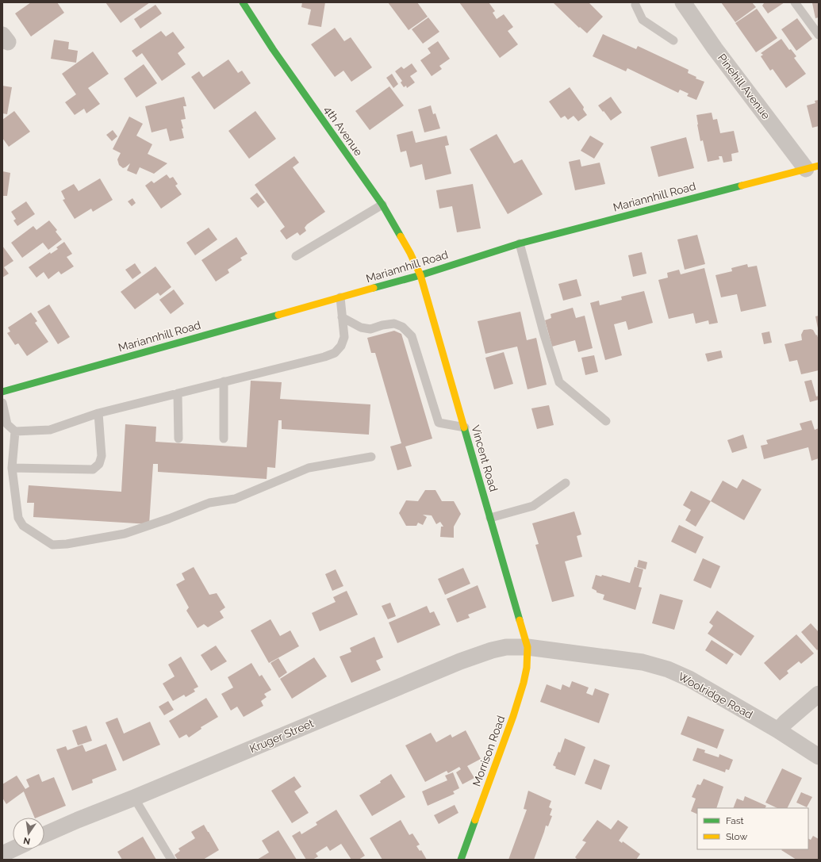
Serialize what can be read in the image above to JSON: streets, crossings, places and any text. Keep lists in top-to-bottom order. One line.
{"streets":{"street":["Pinehill Avenue","4th Avenue","Mariannhill Road","Vincent Road","Woolridge Road","Kruger Street","Morrison Road"]},"crossings":[["Pinehill Avenue","Mariannhill Road"],["4th Avenue","Mariannhill Road"],["4th Avenue","Vincent Road"],["Mariannhill Road","Vincent Road"],["Vincent Road","Woolridge Road"],["Vincent Road","Kruger Street"],["Vincent Road","Morrison Road"],["Woolridge Road","Kruger Street"],["Woolridge Road","Morrison Road"],["Kruger Street","Morrison Road"]],"legend":["Fast","Slow"],"north":"bottom"}
